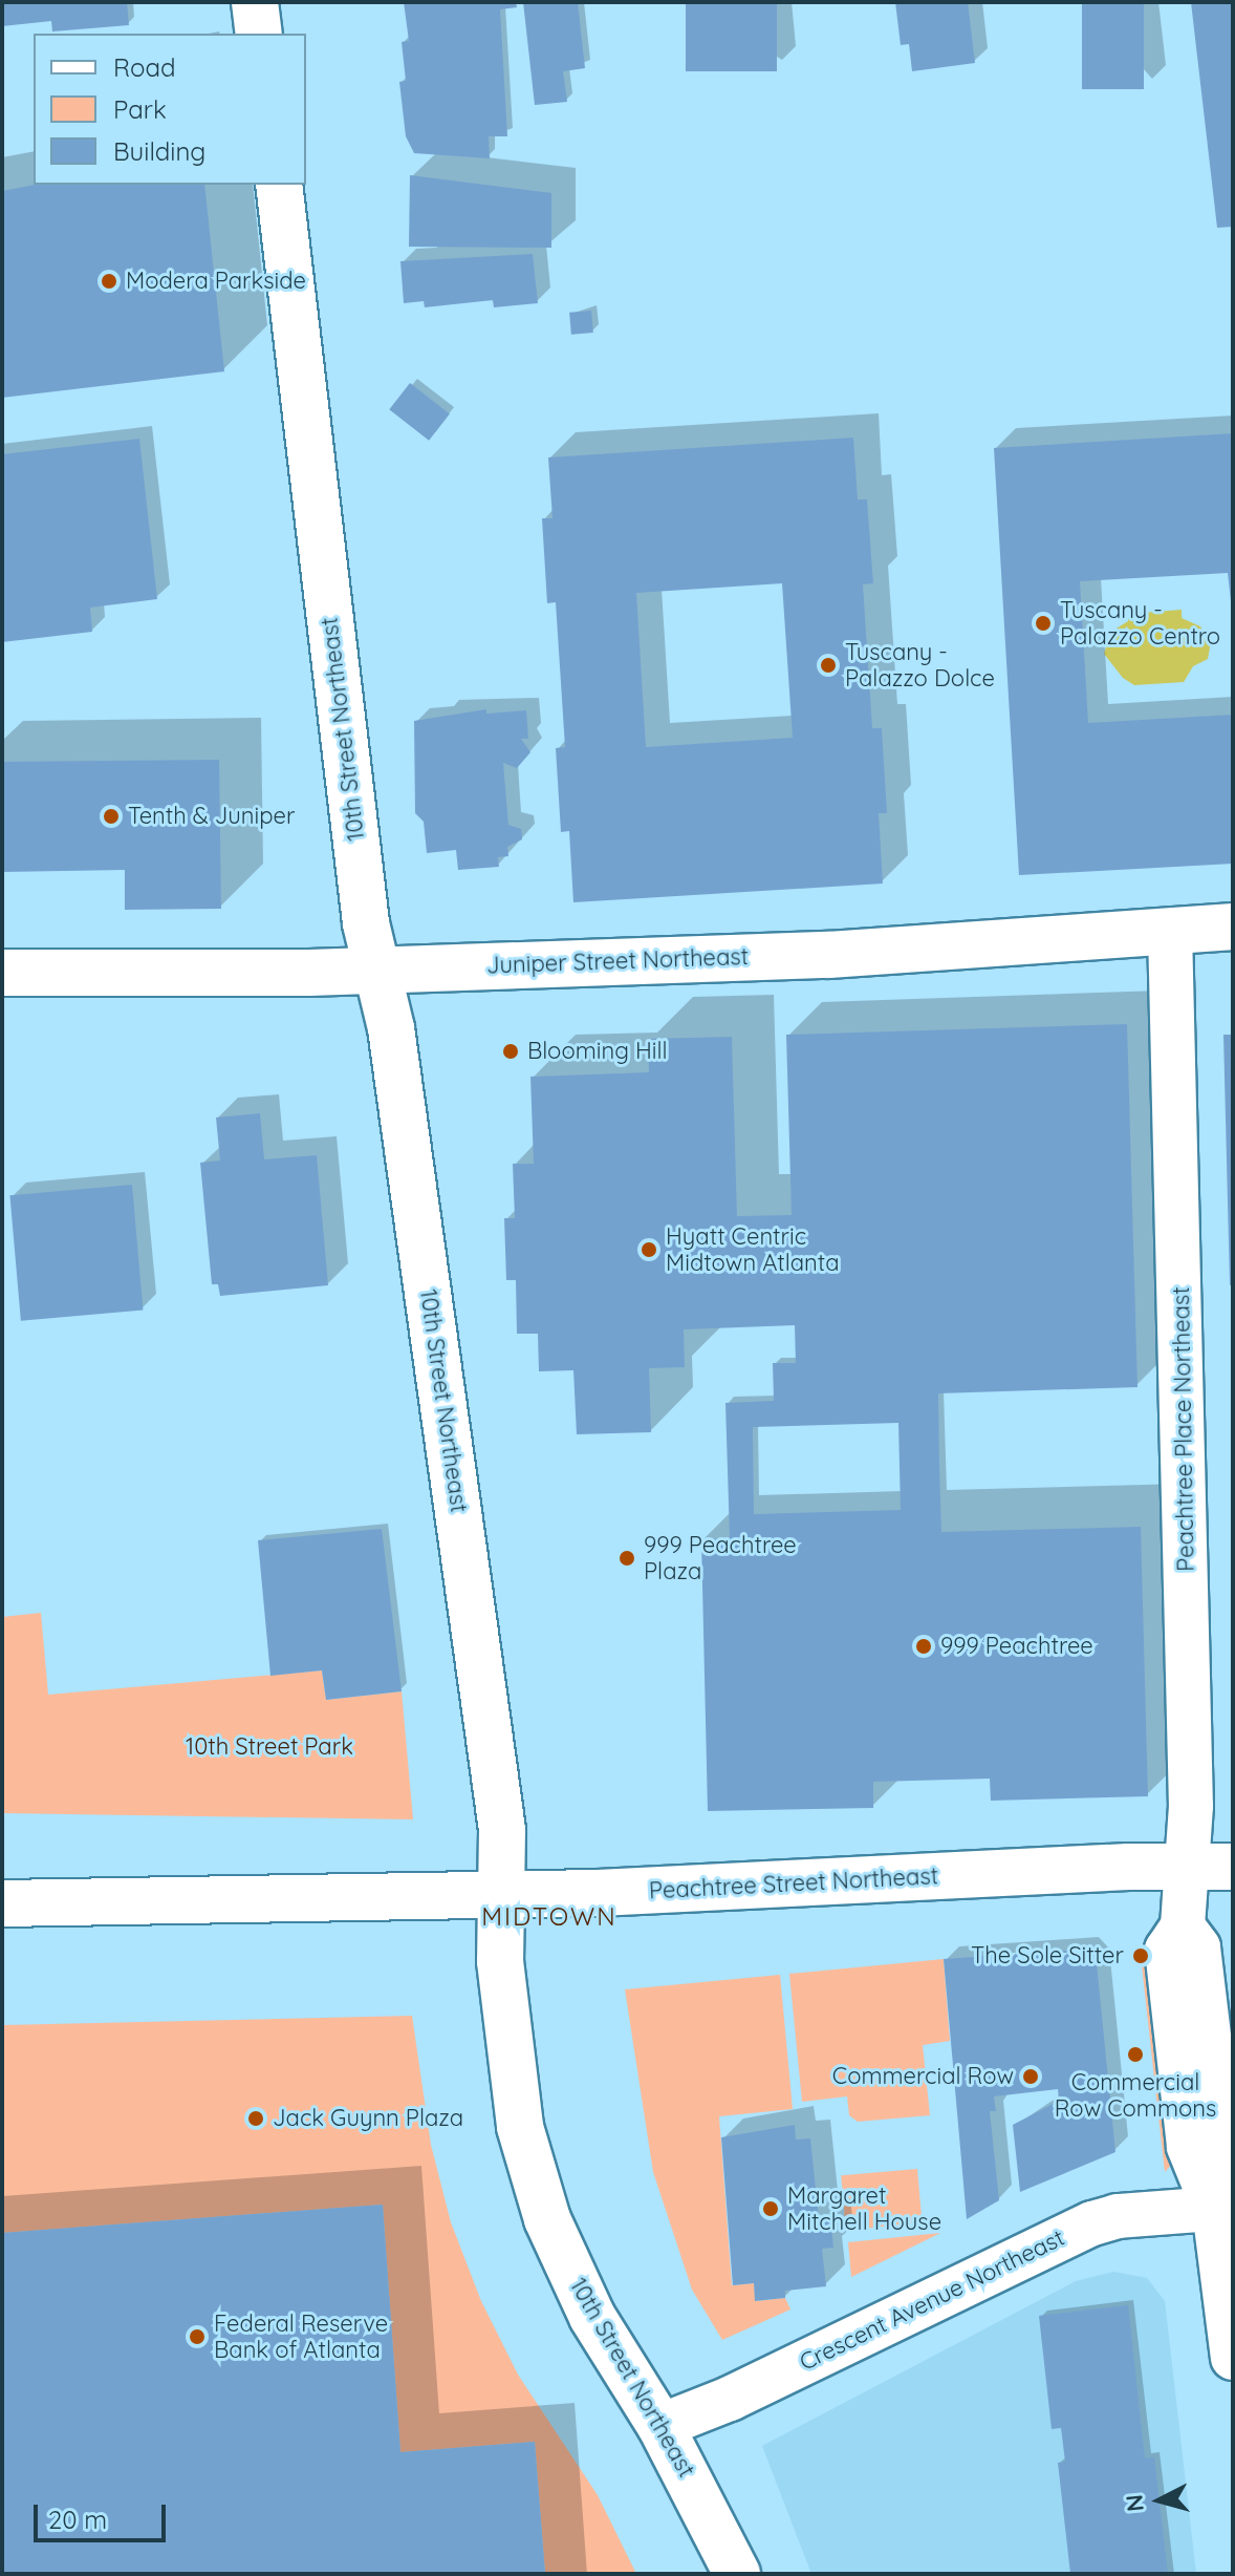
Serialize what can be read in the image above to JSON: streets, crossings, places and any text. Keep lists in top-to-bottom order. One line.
{"streets":{"main road":["10th Street Northeast","Juniper Street Northeast","Peachtree Street Northeast"],"street":["Peachtree Place Northeast","Crescent Avenue Northeast"]},"crossings":[["10th Street Northeast","Juniper Street Northeast"],["10th Street Northeast","Peachtree Street Northeast"],["10th Street Northeast","Crescent Avenue Northeast"],["Juniper Street Northeast","Peachtree Place Northeast"],["Peachtree Place Northeast","Peachtree Street Northeast"],["Peachtree Place Northeast","Crescent Avenue Northeast"]],"districts":["MIDTOWN"],"parks":["10th Street Park"],"places":["Modera Parkside","Tuscany - Palazzo Centro","Tuscany - Palazzo Dolce","Tenth & Juniper","Blooming Hill","Hyatt Centric Midtown Atlanta","999 Peachtree Plaza","999 Peachtree","The Sole Sitter","Commercial Row Commons","Commercial Row","Jack Guynn Plaza","Margaret Mitchell House","Federal Reserve Bank of Atlanta"],"legend":["Road","Park","Building"],"scale_bar":"20 m","north":"left"}
